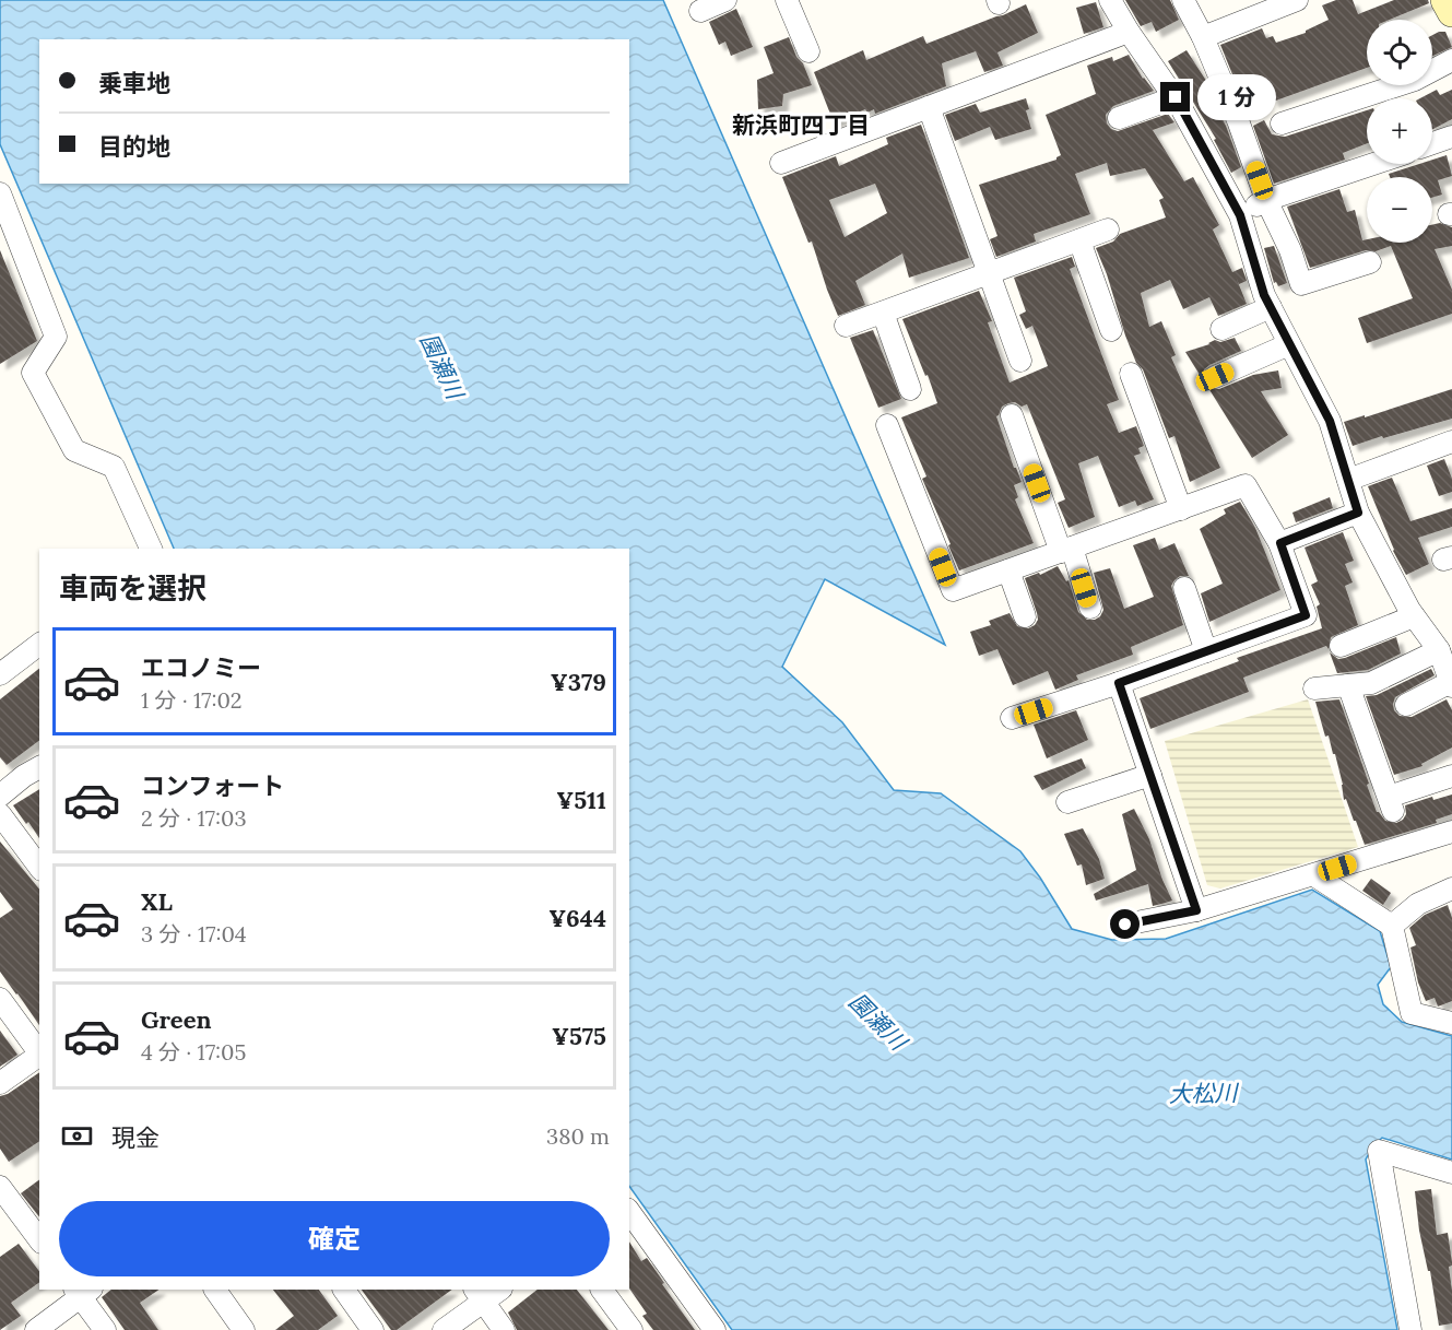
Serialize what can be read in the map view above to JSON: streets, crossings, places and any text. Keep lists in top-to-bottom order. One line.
{"districts":["新浜町四丁目"],"water":["園瀬川","大松川"],"page":{"map_buttons":["+","−"],"banner":["乗車地","目的地"],"bubble":"1 分","heading":"車両を選択","list":[{"name":"エコノミー","note":"1 分 · 17:02","value":"¥379"},{"name":"コンフォート","note":"2 分 · 17:03","value":"¥511"},{"name":"XL","note":"3 分 · 17:04","value":"¥644"},{"name":"Green","note":"4 分 · 17:05","value":"¥575"}],"pay":["現金","380 m"],"buttons":"確定"}}
